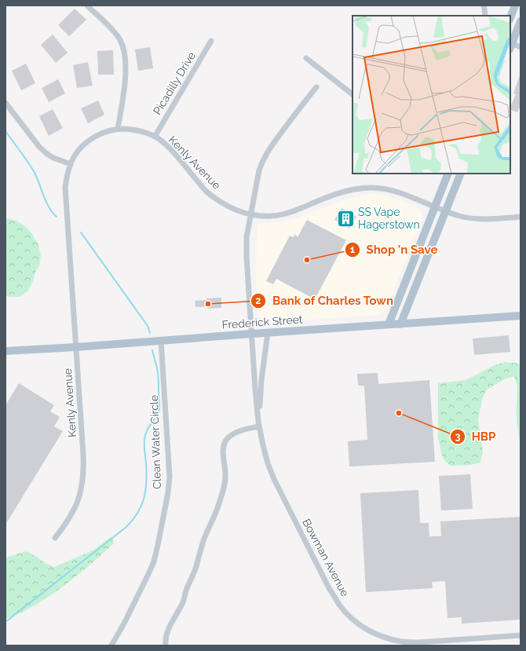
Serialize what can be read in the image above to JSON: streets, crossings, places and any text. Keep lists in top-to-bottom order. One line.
{"streets":{"main road":["Frederick Street"],"street":["Picadilly Drive","Kenly Avenue","Clean Water Circle","Bowman Avenue"]},"crossings":[["Picadilly Drive","Kenly Avenue"],["Kenly Avenue","Frederick Street"],["Kenly Avenue","Bowman Avenue"],["Frederick Street","Clean Water Circle"],["Frederick Street","Bowman Avenue"]],"places":{"building":["SS Vape Hagerstown"],"other":["Shop 'n Save","Bank of Charles Town","HBP"]}}
